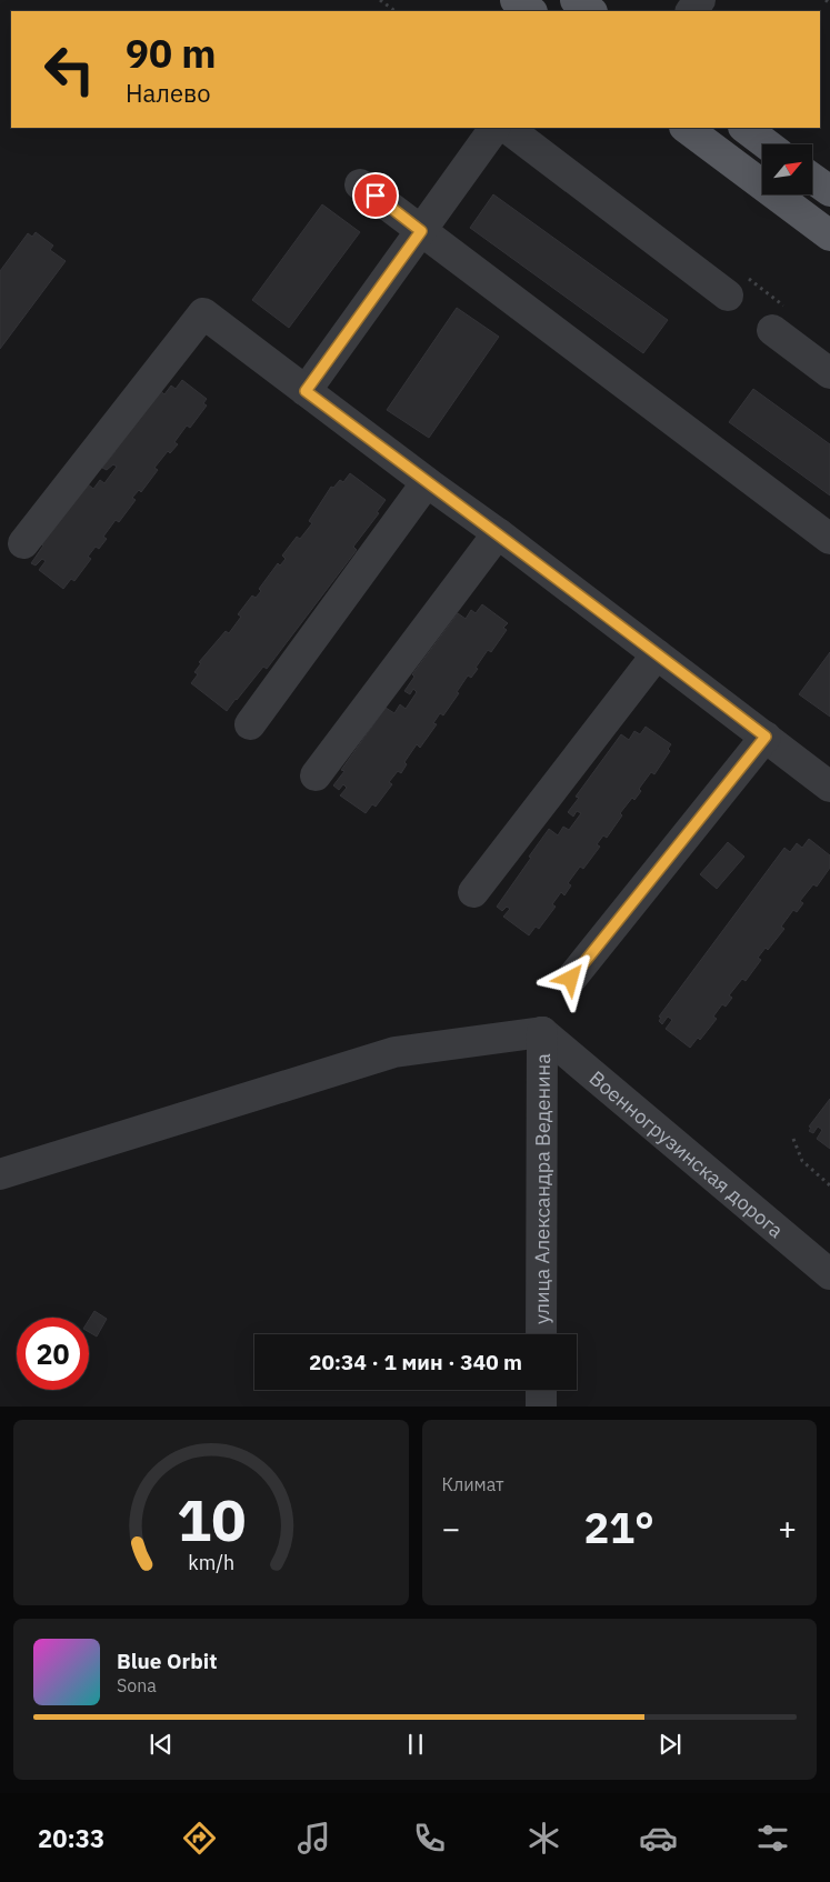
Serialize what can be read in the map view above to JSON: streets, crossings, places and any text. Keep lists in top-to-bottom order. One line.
{"streets":{"street":["Военногрузинская дорога","улица Александра Веденина"]},"crossings":[["Военногрузинская дорога","улица Александра Веденина"]],"north":"top right","page":{"turn":["90 m","Налево"],"limit":"20","trip":"20:34 · 1 мин · 340 m","tile":"Климат","heat":["−","21°","+"],"song":["Blue Orbit","Sona"],"tabs":"20:33","gauge":["10","km/h"]}}
